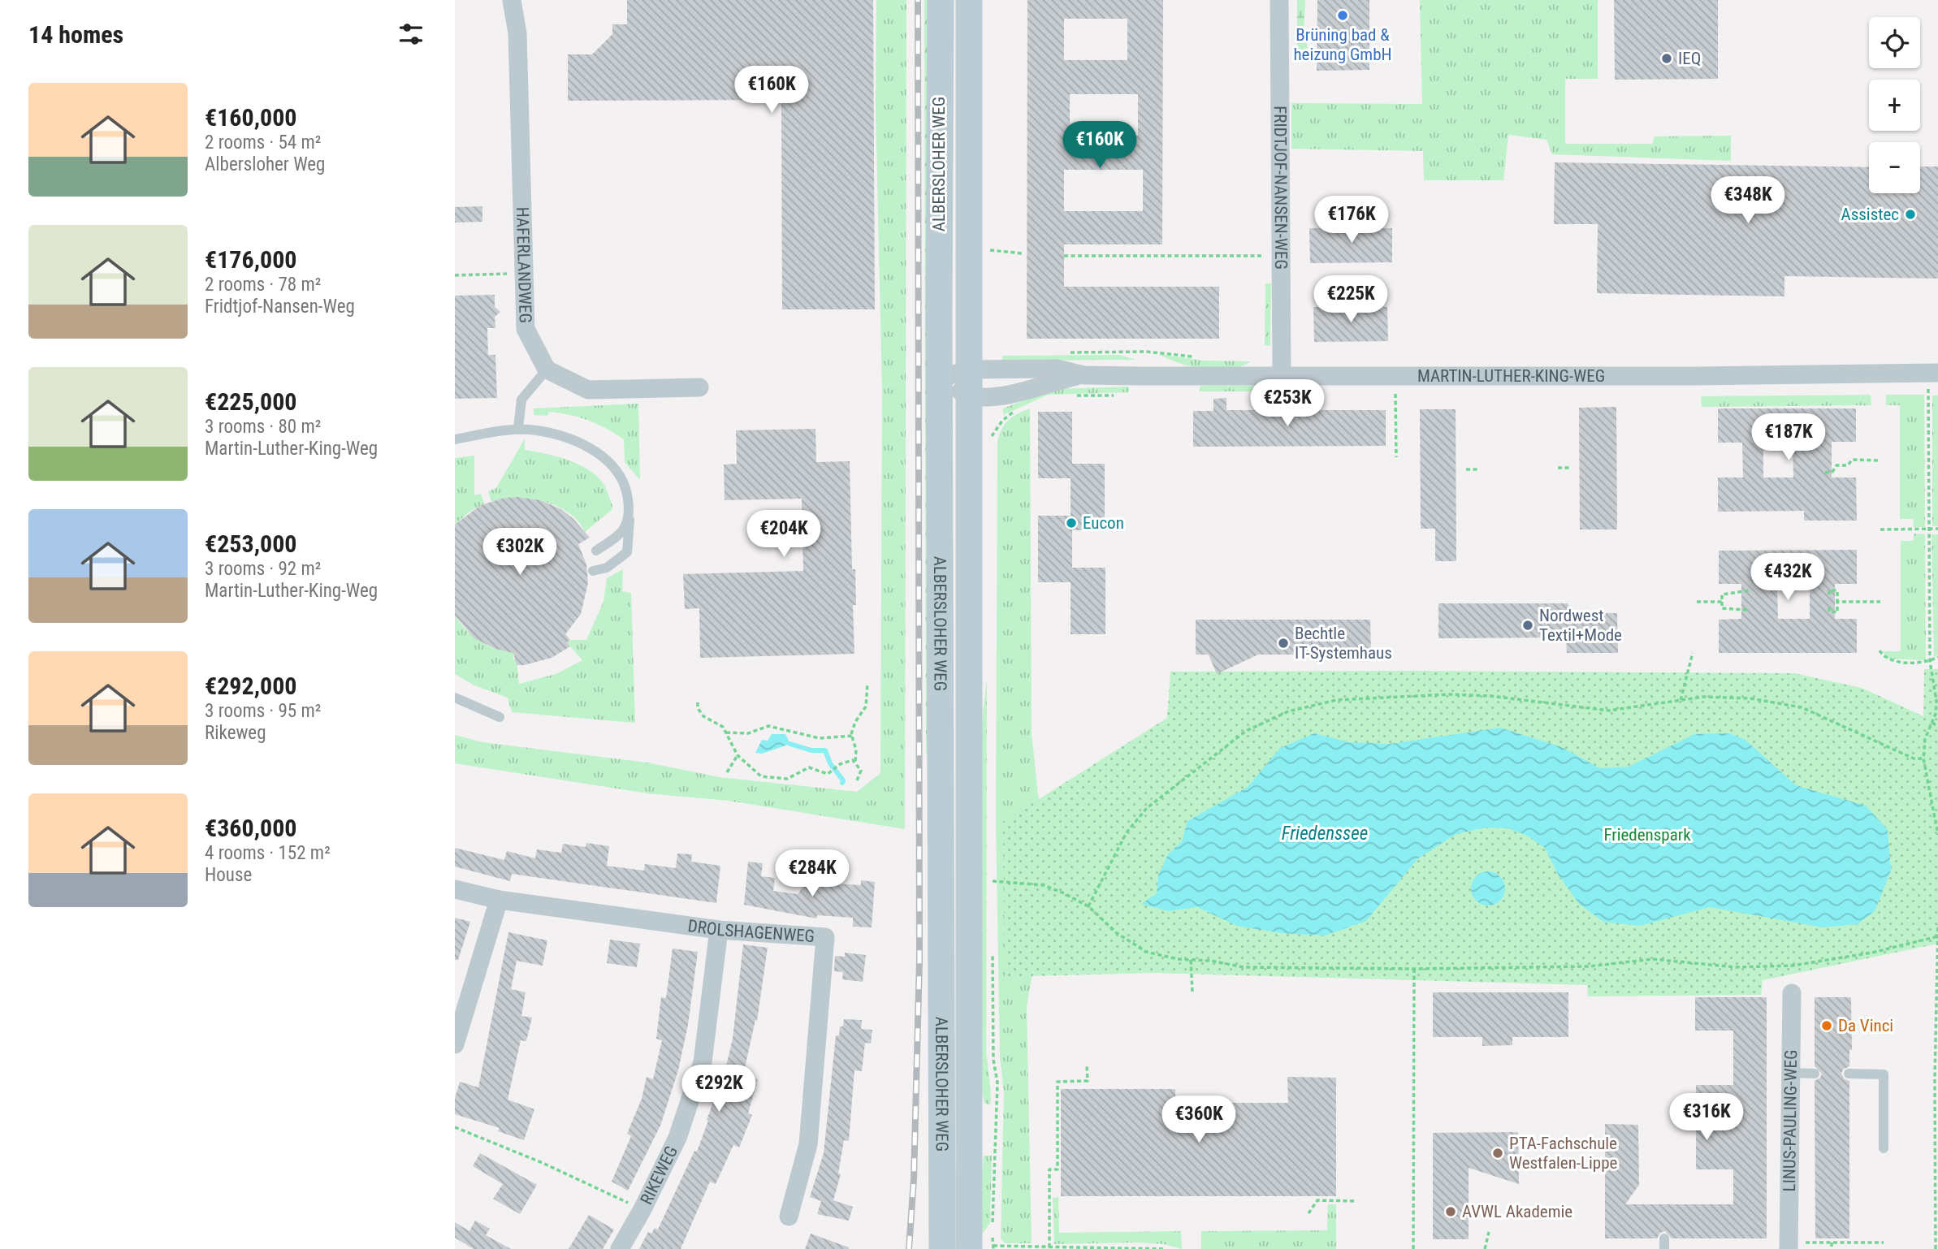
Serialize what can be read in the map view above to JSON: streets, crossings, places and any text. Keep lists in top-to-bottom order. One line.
{"streets":{"main road":["ALBERSLOHER WEG"],"street":["FRIDTJOF-NANSEN-WEG","HAFERLANDWEG","MARTIN-LUTHER-KING-WEG","DROLSHAGENWEG","LINUS-PAULING-WEG","RIKEWEG"]},"crossings":[["ALBERSLOHER WEG","MARTIN-LUTHER-KING-WEG"],["FRIDTJOF-NANSEN-WEG","MARTIN-LUTHER-KING-WEG"],["DROLSHAGENWEG","RIKEWEG"]],"water":["Friedenssee"],"parks":["Friedenspark"],"places":["Brüning bad & heizung GmbH","IEQ","Assistec","Eucon","Nordwest Textil+Mode","Bechtle IT-Systemhaus","Da Vinci","PTA-Fachschule Westfalen-Lippe","AVWL Akademie"],"page":{"heading":"14 homes","map_buttons":["+","−"],"price":["€160K","€160K","€348K","€176K","€225K","€253K","€187K","€204K","€302K","€432K","€284K","€292K","€316K","€360K"],"list":[{"name":"€160,000","note":"2 rooms · 54 m² · Albersloher Weg"},{"name":"€176,000","note":"2 rooms · 78 m² · Fridtjof-Nansen-Weg"},{"name":"€225,000","note":"3 rooms · 80 m² · Martin-Luther-King-Weg"},{"name":"€253,000","note":"3 rooms · 92 m² · Martin-Luther-King-Weg"},{"name":"€292,000","note":"3 rooms · 95 m² · Rikeweg"},{"name":"€360,000","note":"4 rooms · 152 m² · House"}]}}
